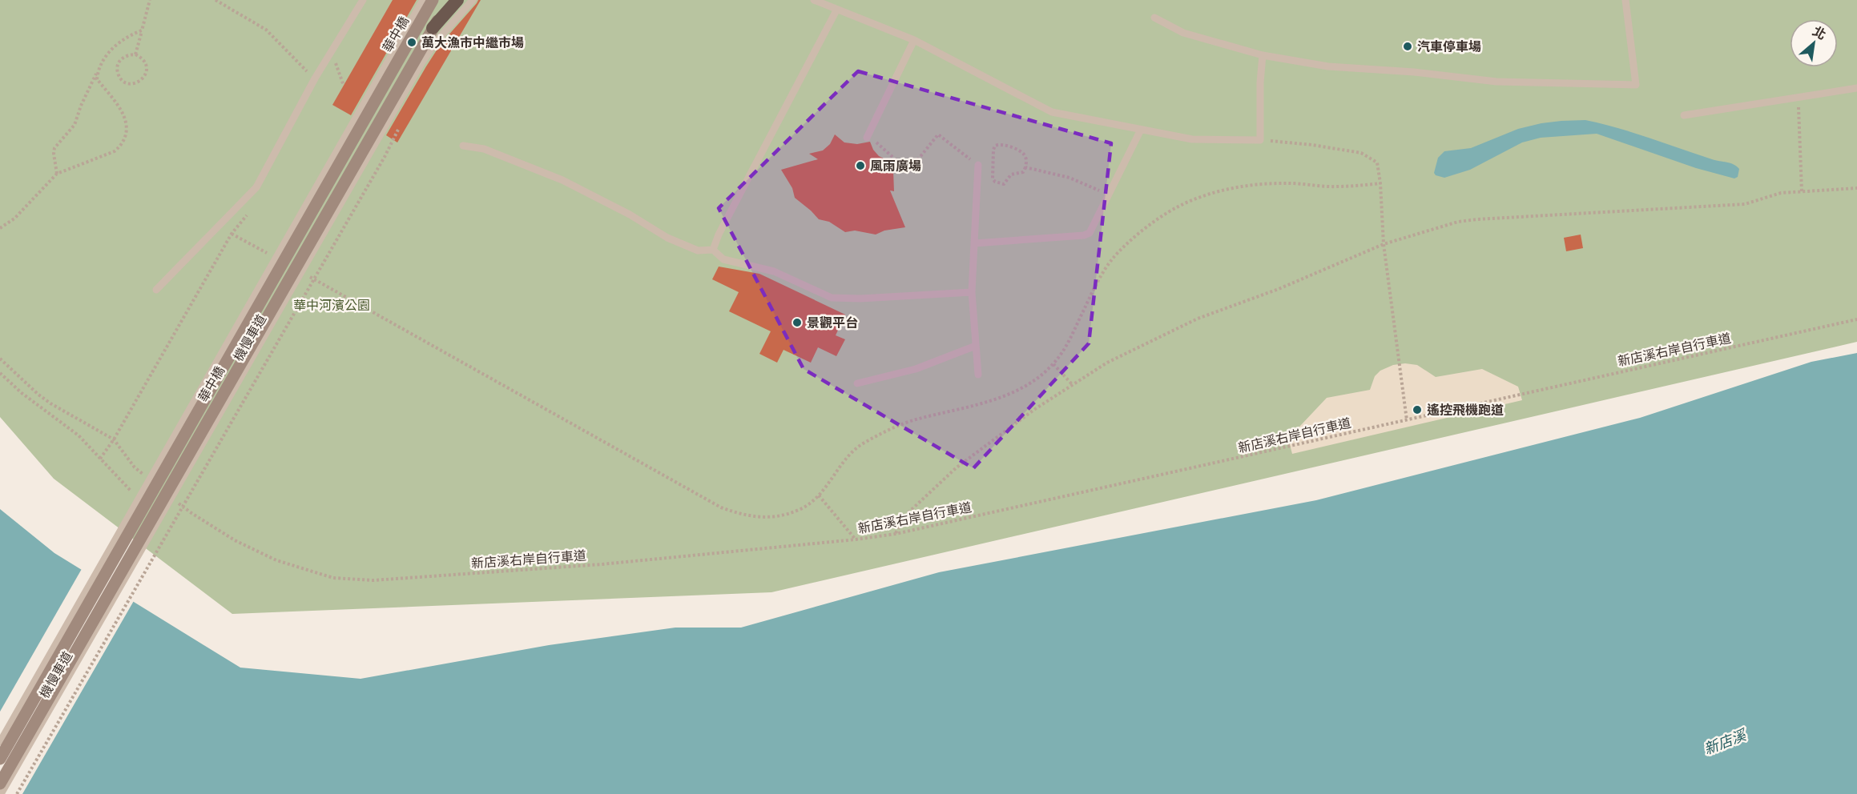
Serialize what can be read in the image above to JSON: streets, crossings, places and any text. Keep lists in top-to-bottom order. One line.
{"streets":{"main road":["華中橋"],"lane":["機慢車道"],"path":["新店溪右岸自行車道"]},"water":["新店溪"],"parks":["華中河濱公園"],"places":["萬大漁市中繼市場","汽車停車場","風雨廣場","景觀平台","遙控飛機跑道"],"north":"top right"}
